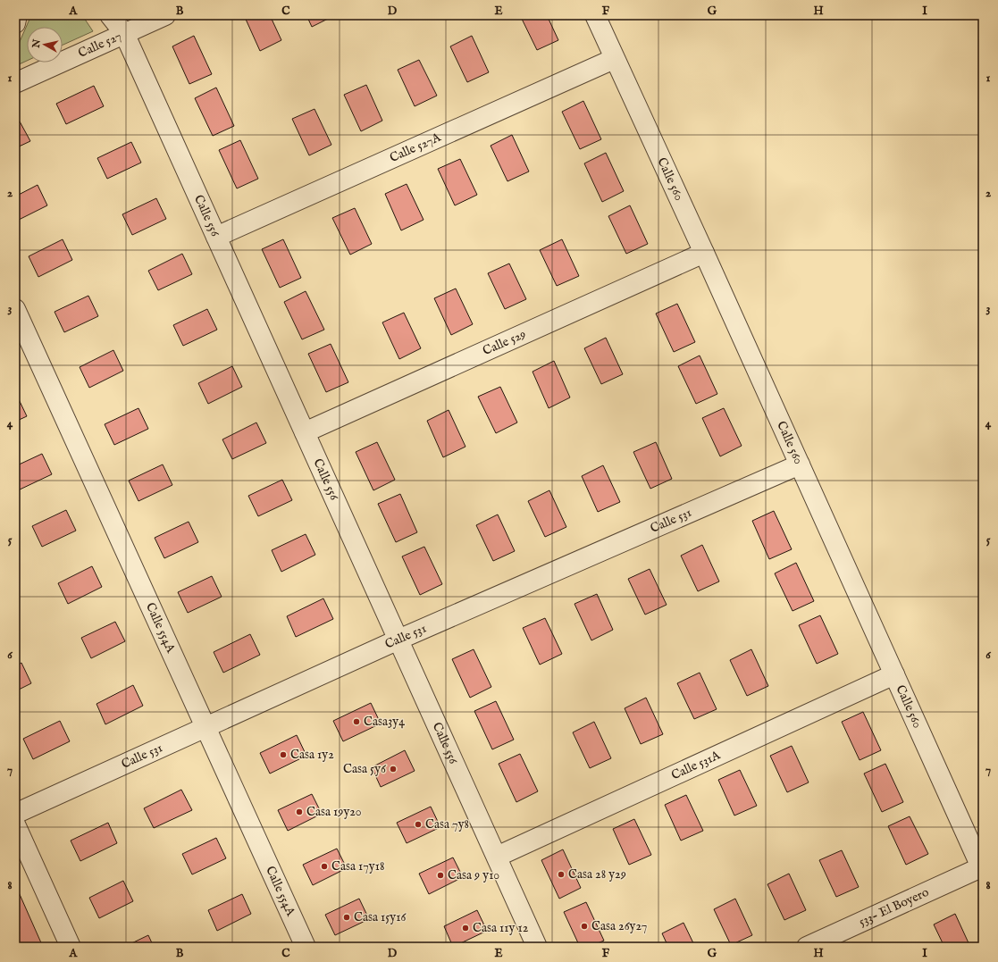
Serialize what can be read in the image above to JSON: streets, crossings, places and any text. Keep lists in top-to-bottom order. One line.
{"streets":{"street":["Calle 527","Calle 527A","Calle 560","Calle 556","Calle 529","Calle 531","Calle 554A","Calle 531A","533- El Boyero"]},"crossings":[["Calle 527","Calle 556"],["Calle 527A","Calle 560"],["Calle 527A","Calle 556"],["Calle 560","Calle 529"],["Calle 560","Calle 531"],["Calle 560","Calle 531A"],["Calle 560","533- El Boyero"],["Calle 556","Calle 529"],["Calle 556","Calle 531"],["Calle 556","Calle 531A"],["Calle 531","Calle 554A"]],"places":["Casa3y4","Casa 1y2","Casa 5y6","Casa 19y20","Casa 7y8","Casa 17y18","Casa 28 y29","Casa 9 y10","Casa 15y16","Casa 26y27","Casa 11y 12"],"north":"left","grid":{"columns":["A","B","C","D","E","F","G","H","I"],"rows":["1","2","3","4","5","6","7","8"]}}
